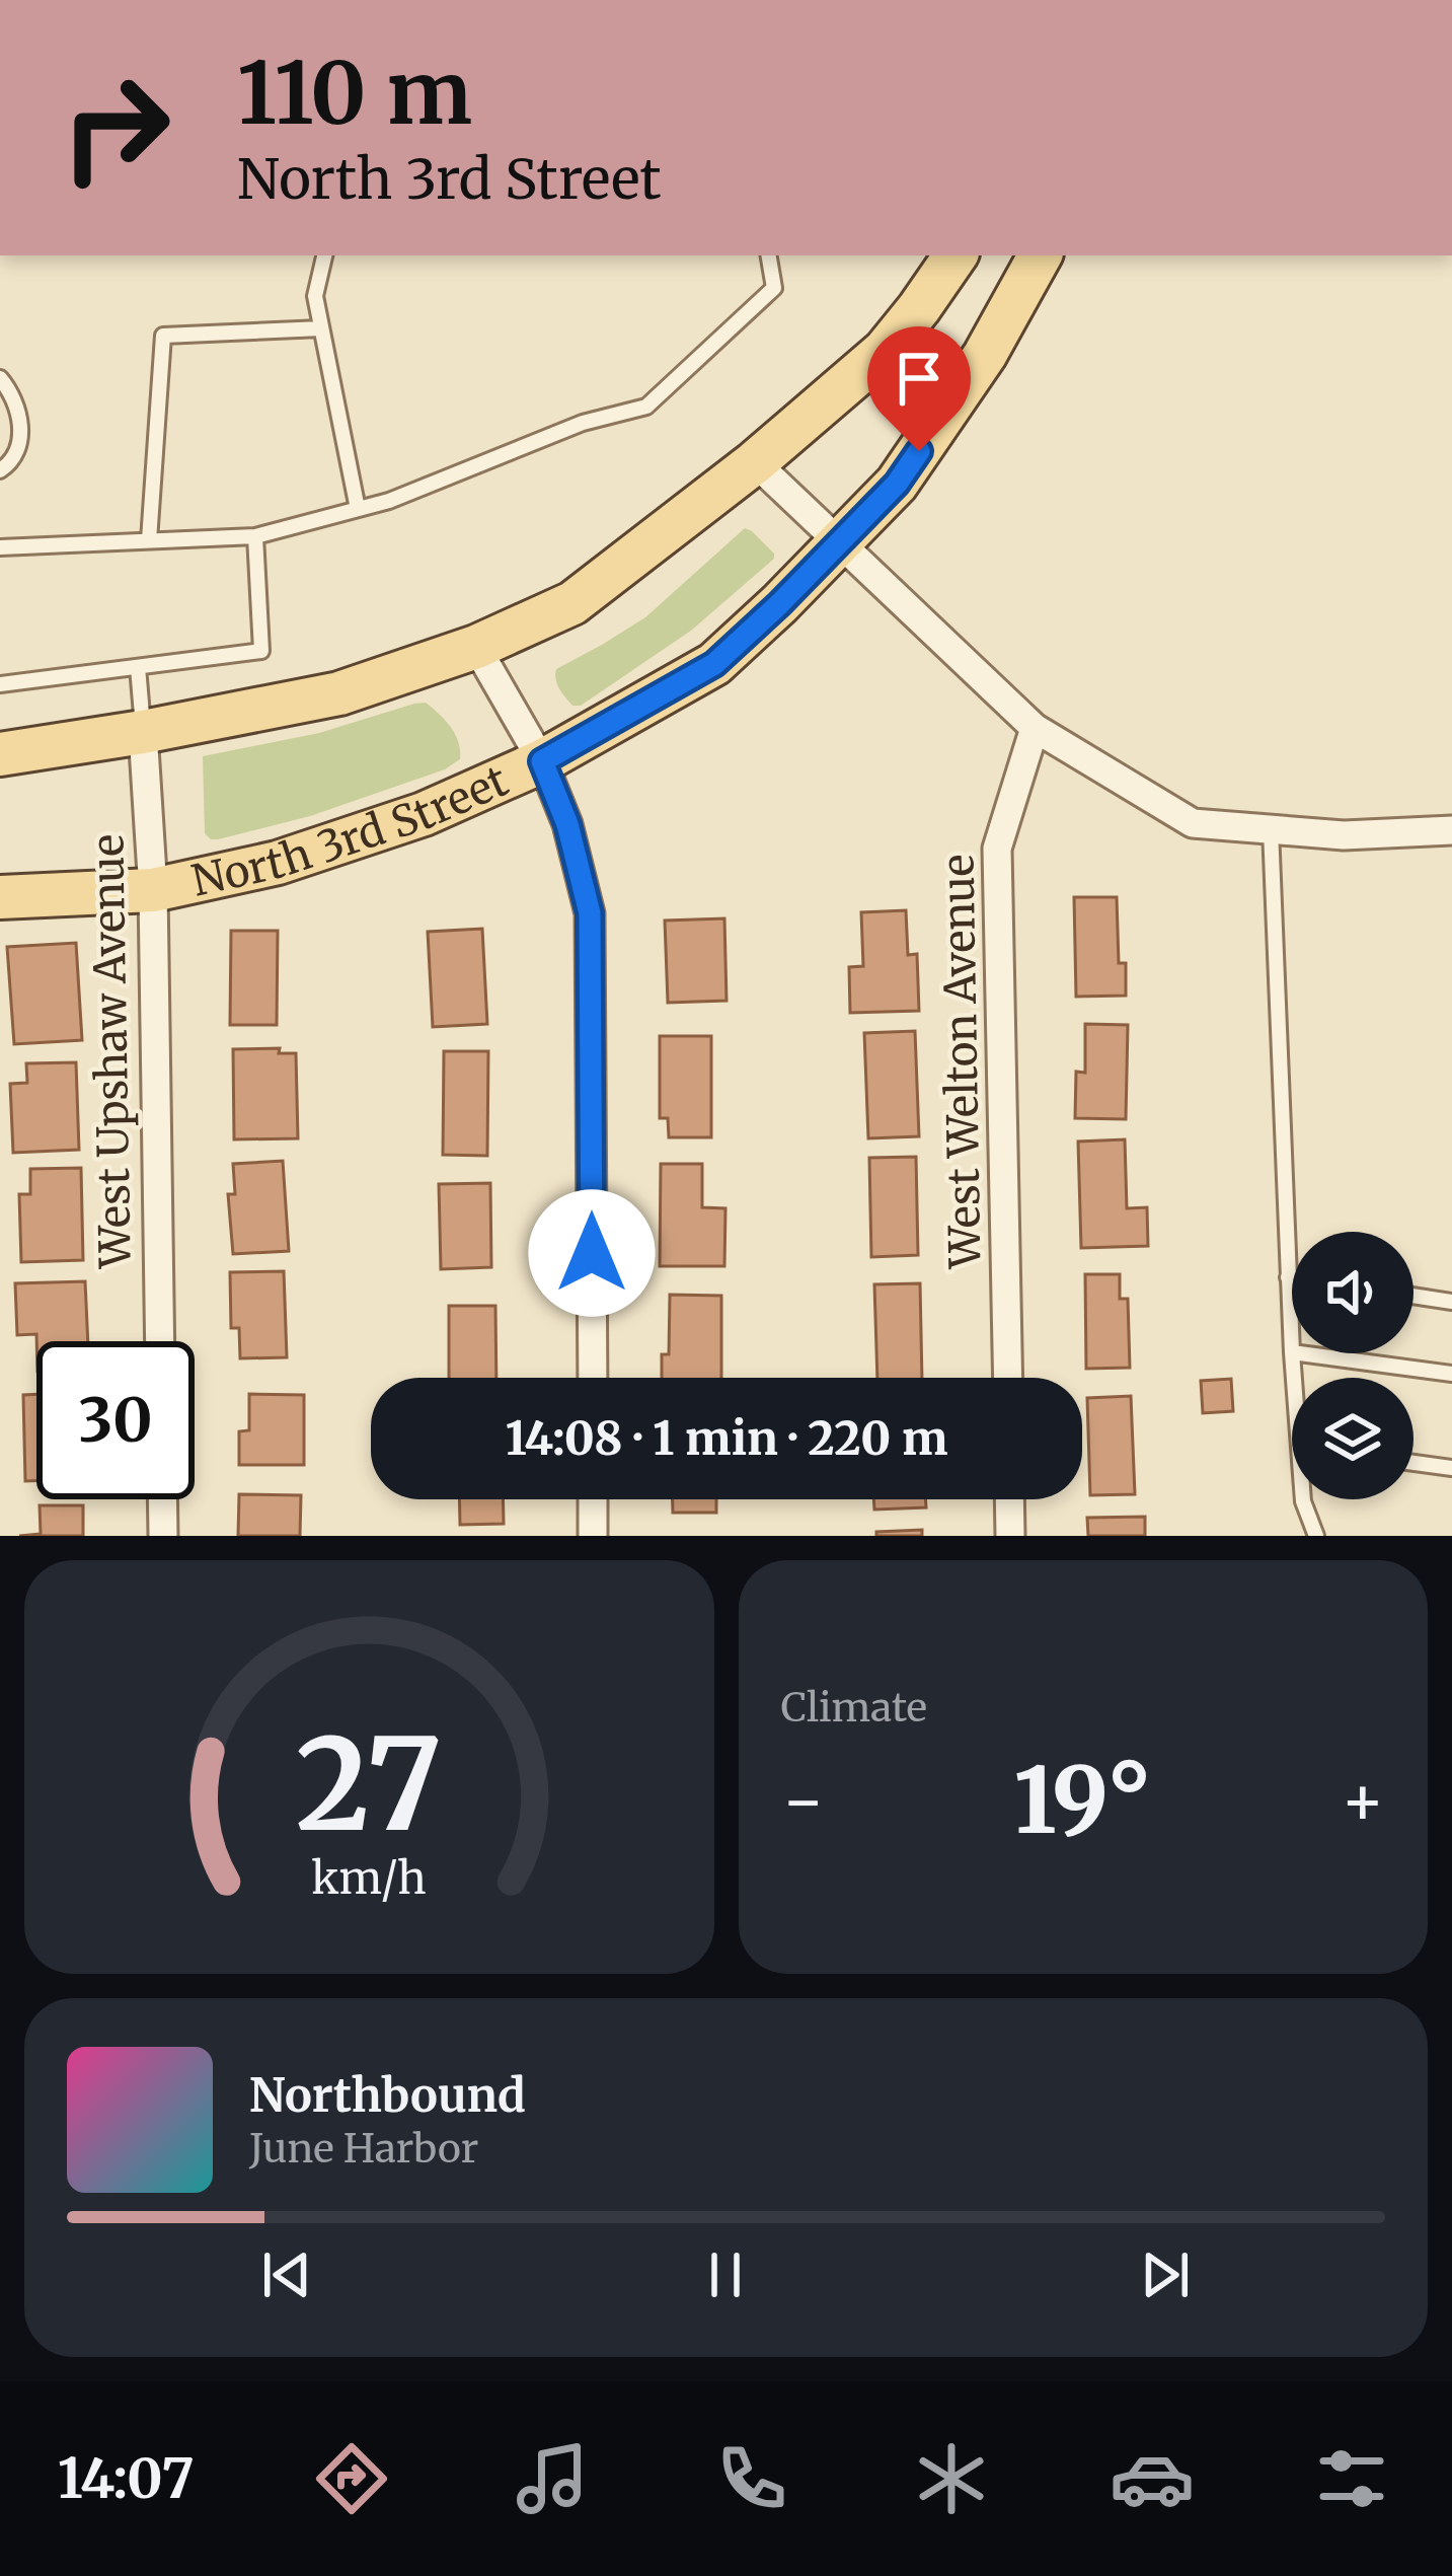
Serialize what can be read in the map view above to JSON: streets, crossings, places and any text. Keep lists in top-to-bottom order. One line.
{"streets":{"main road":["North 3rd Street"],"street":["West Upshaw Avenue","West Welton Avenue"]},"crossings":[["North 3rd Street","West Upshaw Avenue"]],"page":{"turn":["110 m","North 3rd Street"],"limit":"30","trip":"14:08 · 1 min · 220 m","tile":"Climate","heat":["−","19°","+"],"song":["Northbound","June Harbor"],"tabs":"14:07","gauge":["27","km/h"]}}
